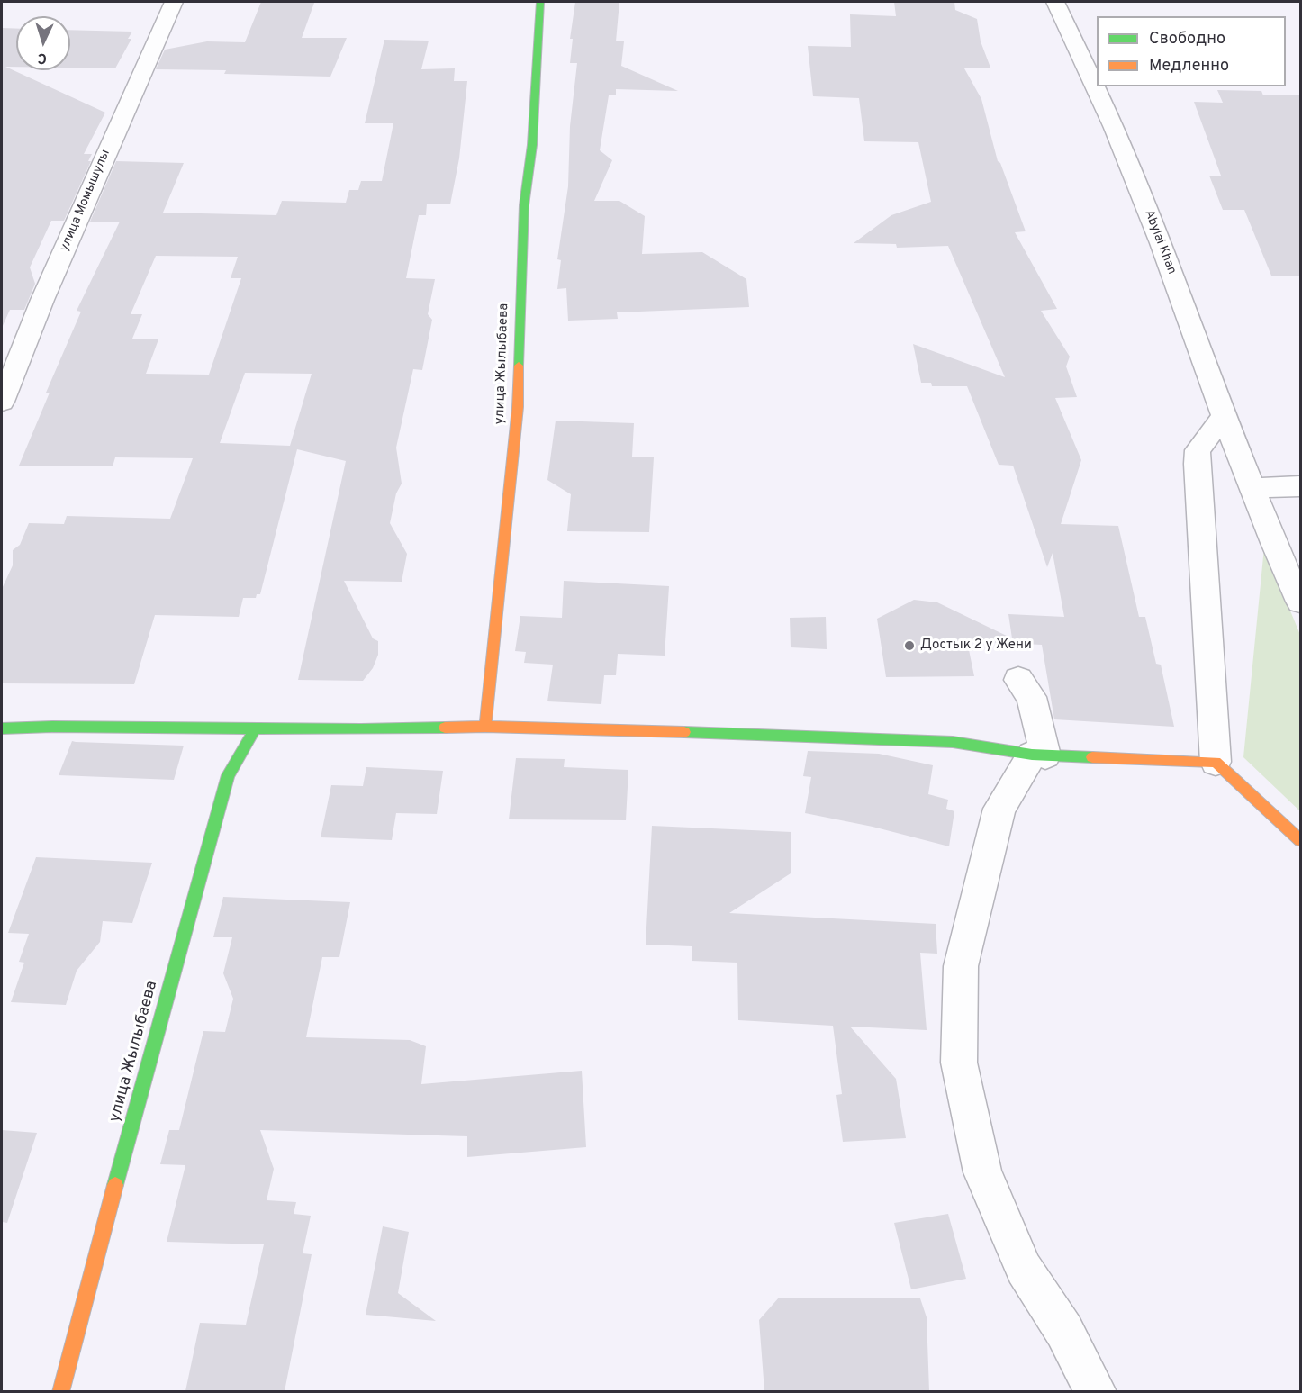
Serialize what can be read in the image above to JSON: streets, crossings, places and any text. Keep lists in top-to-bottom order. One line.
{"streets":{"street":["улица Момышулы","Abylai Khan","улица Жылыбаева"]},"places":["Достык 2 у Жени"],"legend":["Свободно","Медленно"],"north":"bottom"}
